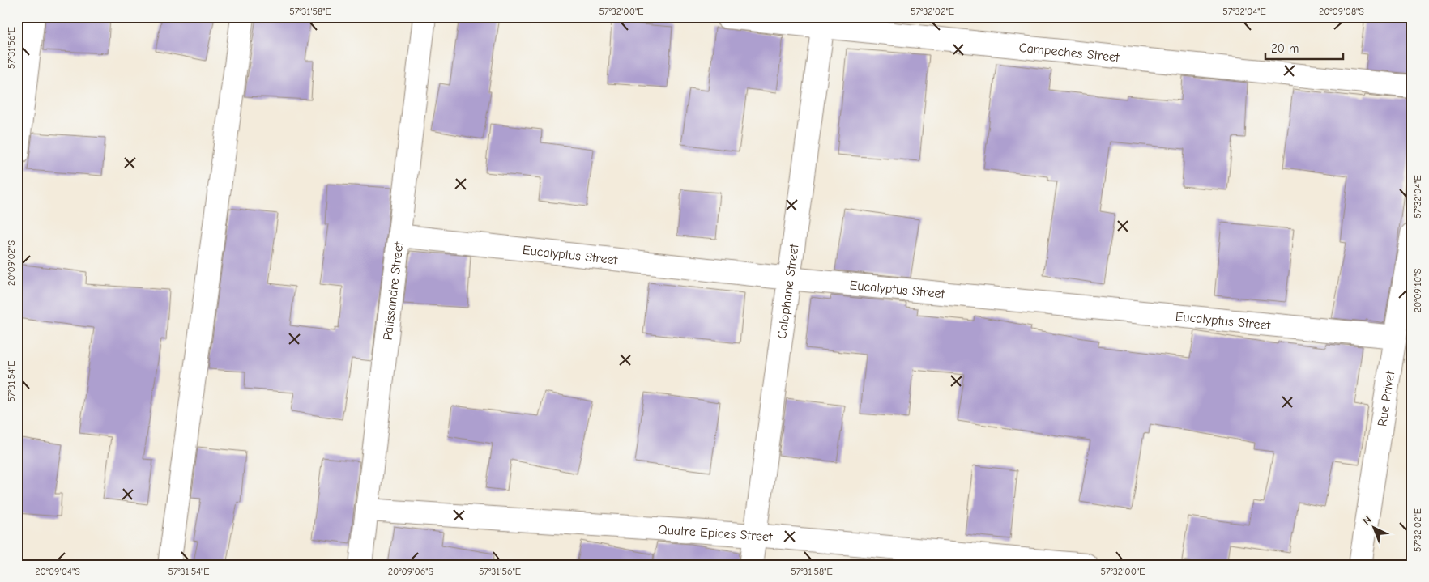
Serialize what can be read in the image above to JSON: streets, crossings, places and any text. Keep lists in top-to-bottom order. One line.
{"streets":{"street":["Campeches Street","Eucalyptus Street","Colophane Street","Palissandre Street","Rue Privet","Quatre Epices Street"]},"crossings":[["Campeches Street","Colophane Street"],["Eucalyptus Street","Colophane Street"],["Eucalyptus Street","Palissandre Street"],["Eucalyptus Street","Rue Privet"],["Colophane Street","Quatre Epices Street"],["Palissandre Street","Quatre Epices Street"]],"scale_bar":"20 m","north":"top left","coordinates":["57°31'58\"E","57°32'00\"E","57°32'02\"E","57°32'04\"E","20°09'08\"S","57°31'56\"E","20°09'02\"S","20°09'10\"S","57°31'54\"E","20°09'04\"S","20°09'06\"S"]}
